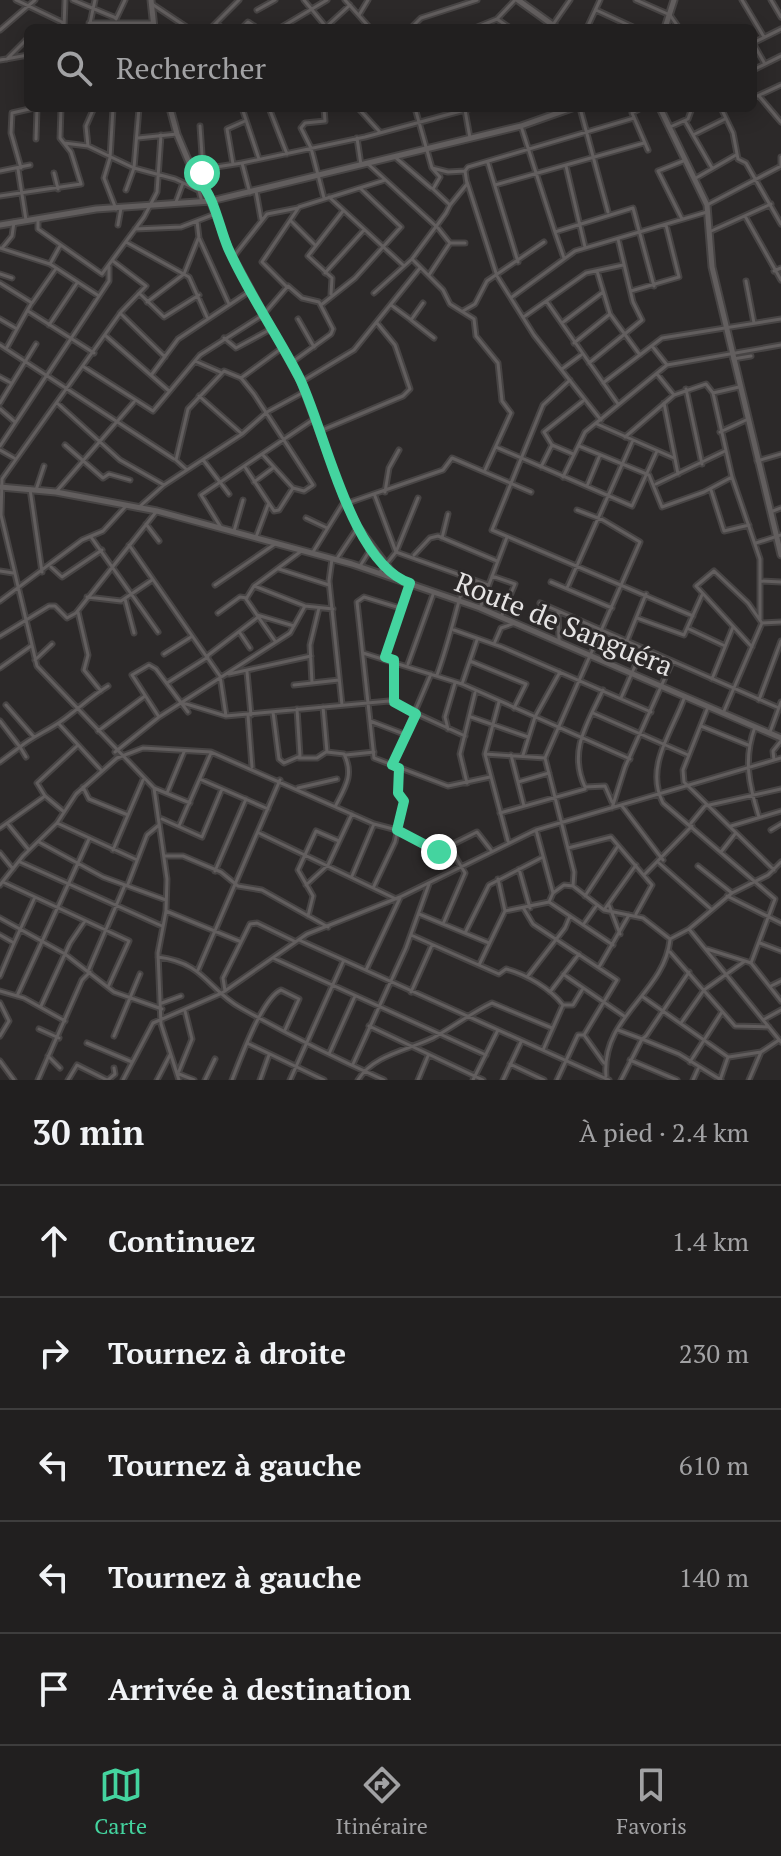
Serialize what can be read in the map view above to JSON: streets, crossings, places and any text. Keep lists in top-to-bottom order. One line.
{"streets":{"street":["Route de Sanguéra"]},"page":{"search":"Rechercher","heading":["30 min","À pied · 2.4 km"],"list":[["Continuez","1.4 km"],["Tournez à droite","230 m"],["Tournez à gauche","610 m"],["Tournez à gauche","140 m"],"Arrivée à destination"],"nav":["Carte","Itinéraire","Favoris"]}}
